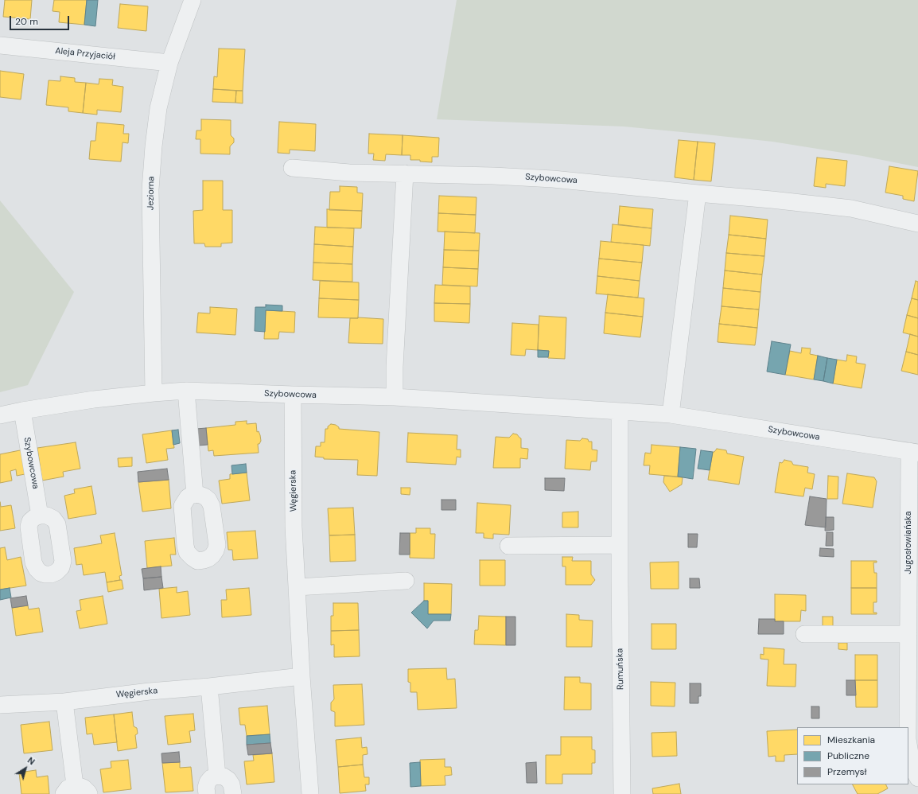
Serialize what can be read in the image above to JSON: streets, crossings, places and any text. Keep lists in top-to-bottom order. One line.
{"streets":{"street":["Aleja Przyjaciół","Szybowcowa","Jeziorna","Węgierska","Jugosłowiańska","Rumuńska"]},"crossings":[["Aleja Przyjaciół","Jeziorna"],["Szybowcowa","Jeziorna"],["Szybowcowa","Węgierska"],["Szybowcowa","Jugosłowiańska"],["Szybowcowa","Rumuńska"]],"legend":["Mieszkania","Publiczne","Przemysł"],"scale_bar":"20 m","north":"top right"}
